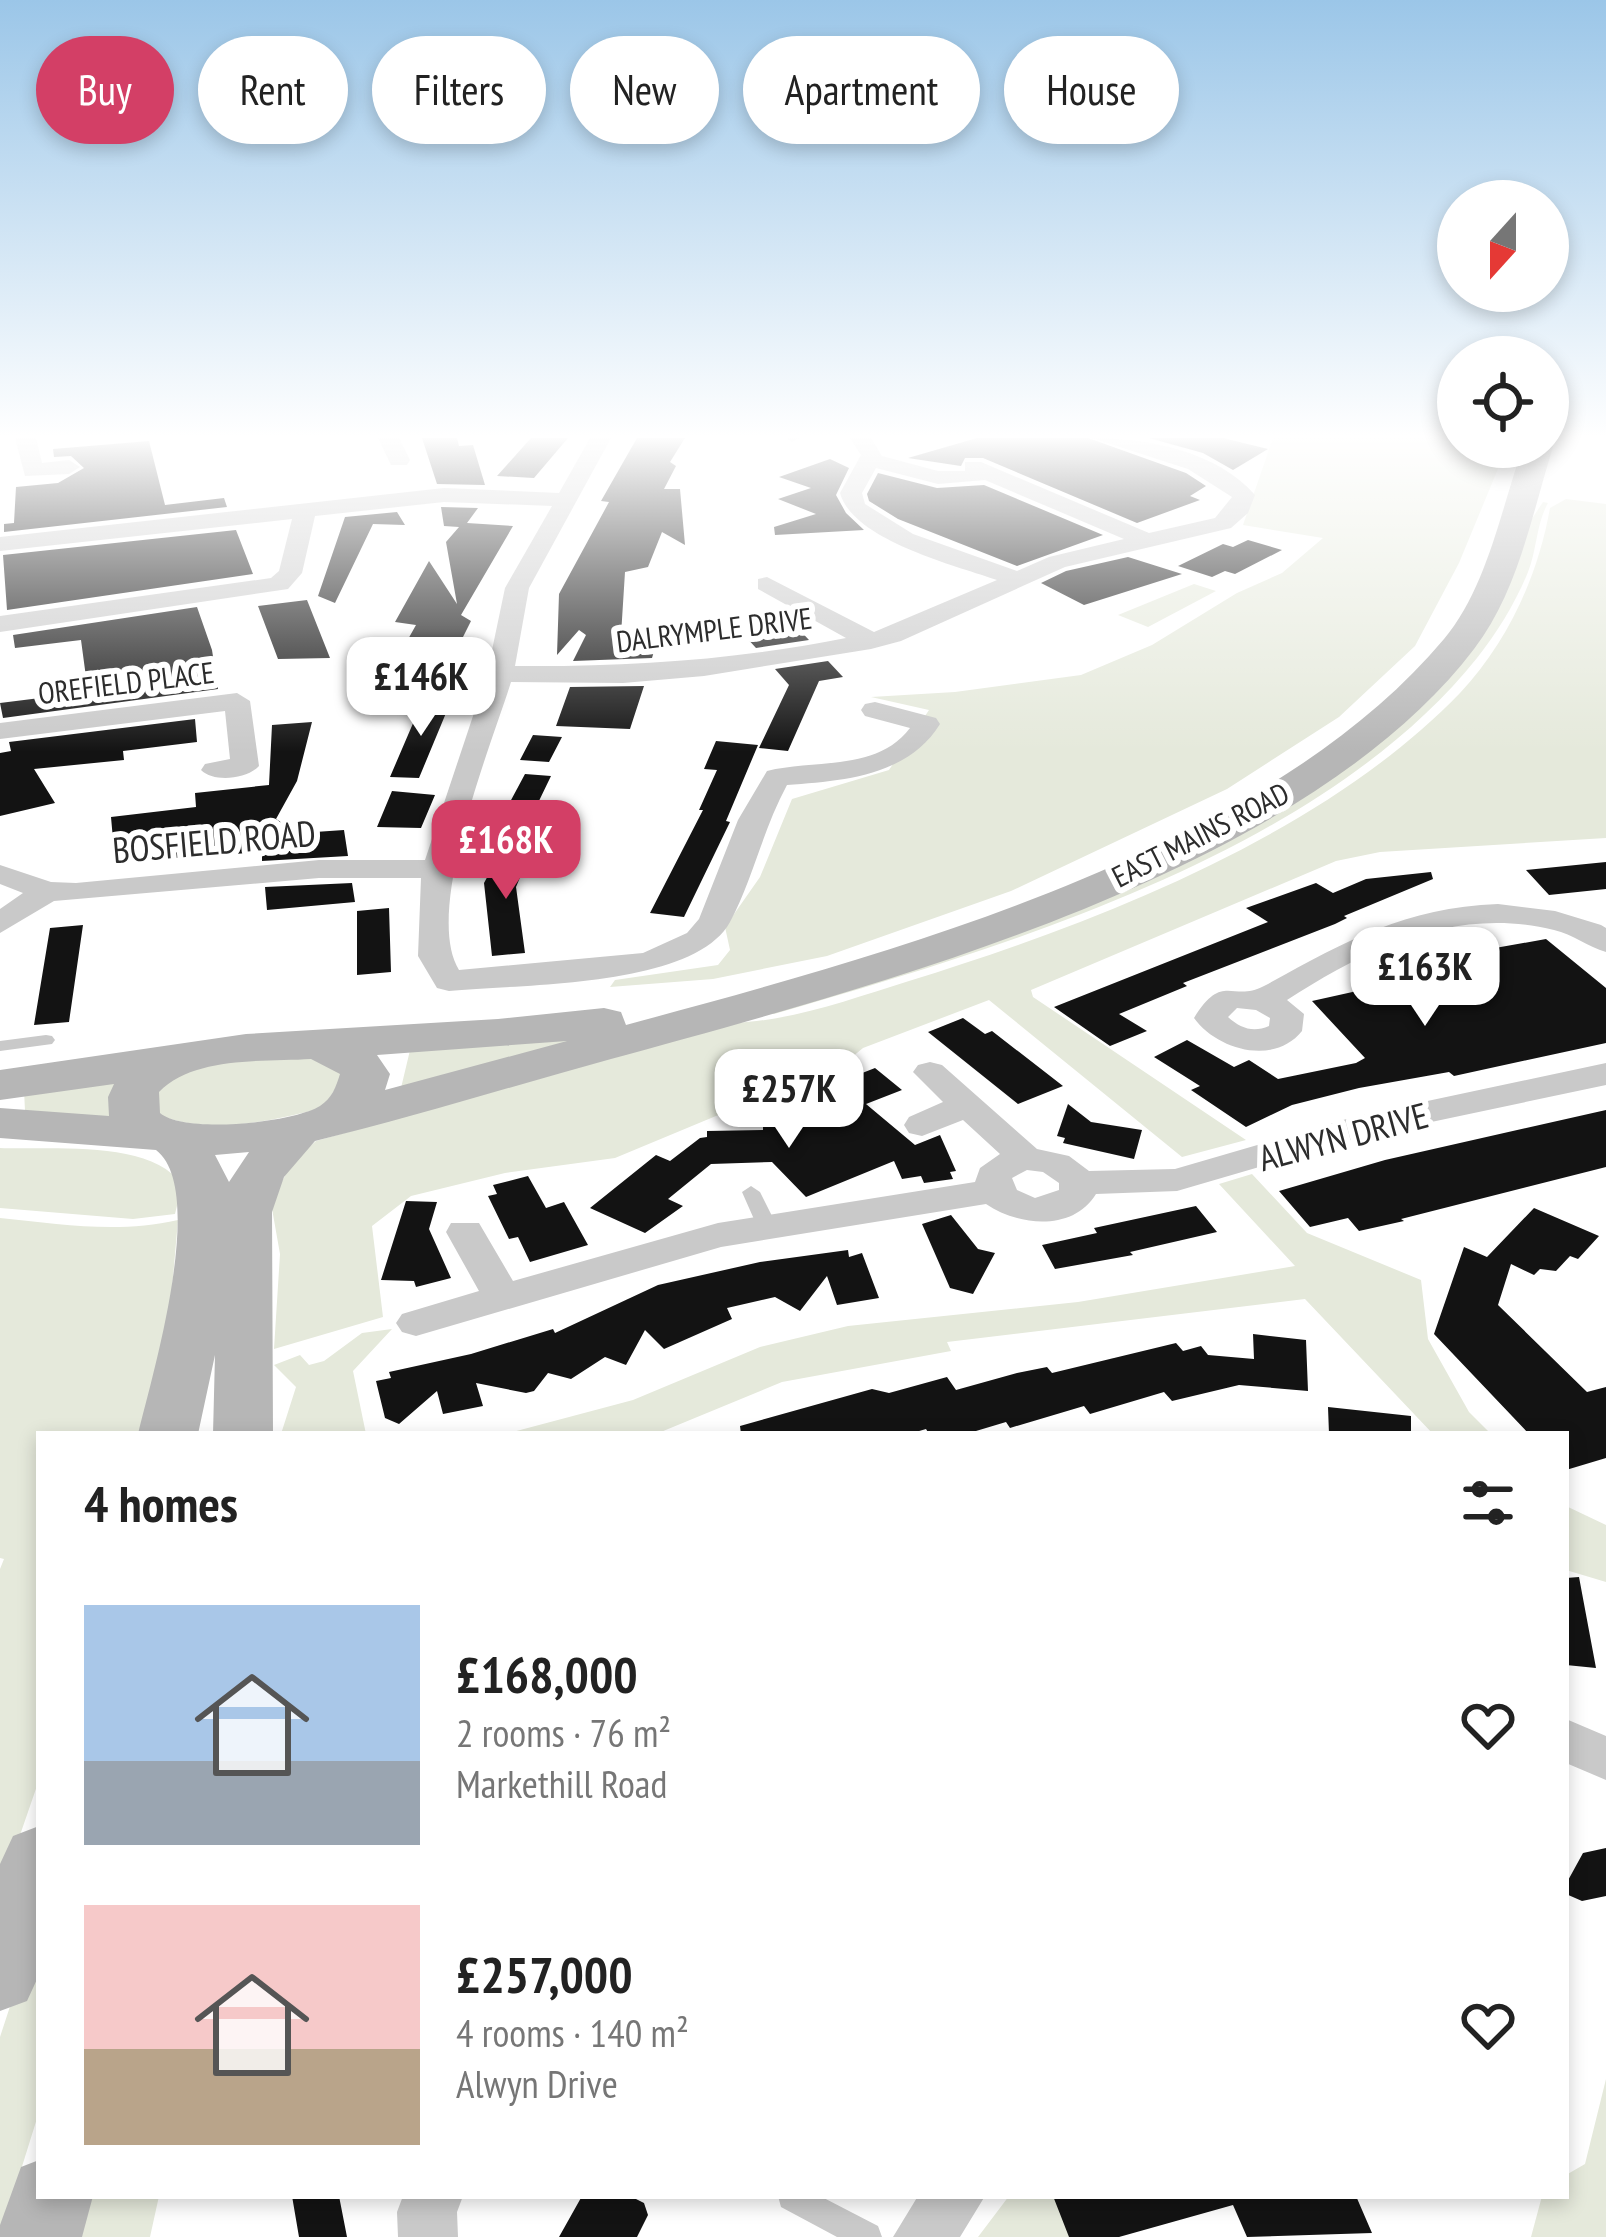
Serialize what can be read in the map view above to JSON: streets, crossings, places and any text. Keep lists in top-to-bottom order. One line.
{"streets":{"main road":["EAST MAINS ROAD"],"street":["DALRYMPLE DRIVE","OREFIELD PLACE","BOSFIELD ROAD","ALWYN DRIVE"]},"north":"bottom","page":{"chip":["Buy","Rent","Filters","New","Apartment","House"],"price":["£146K","£168K","£163K","£257K"],"heading":"4 homes","list":[{"name":"£168,000","note":"2 rooms · 76 m² · Markethill Road"},{"name":"£257,000","note":"4 rooms · 140 m² · Alwyn Drive"}]}}
